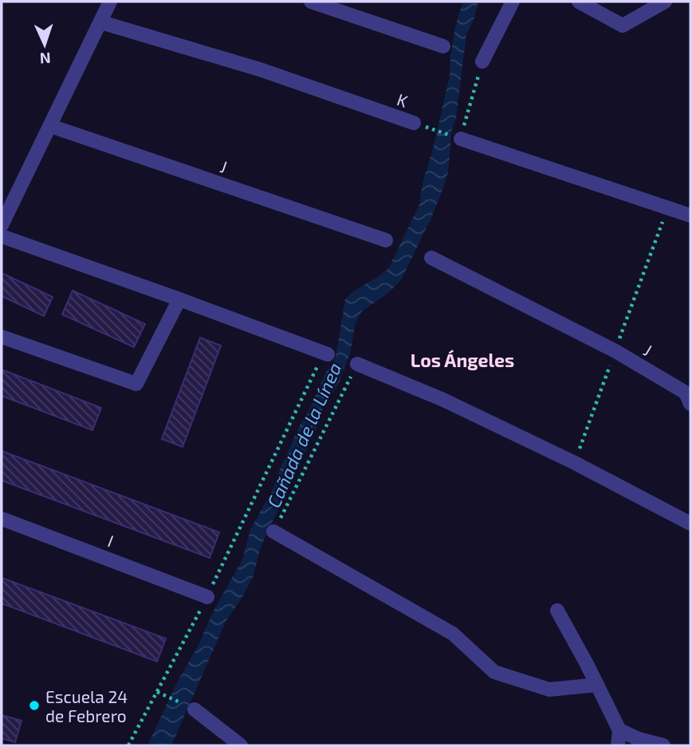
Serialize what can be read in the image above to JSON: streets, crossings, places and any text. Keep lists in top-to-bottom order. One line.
{"streets":{"street":["K","J","I"]},"districts":["Los Ángeles"],"water":["Cañada de la Línea"],"places":["Escuela 24 de Febrero"],"north":"bottom"}
